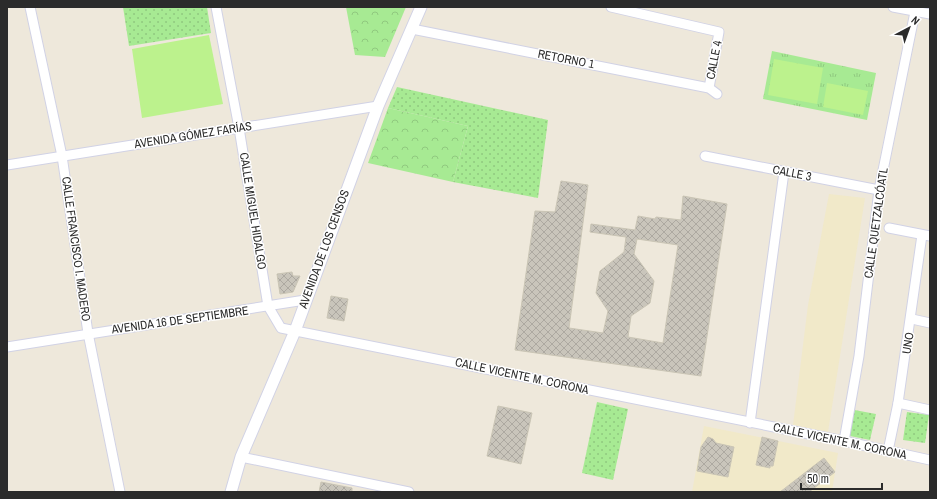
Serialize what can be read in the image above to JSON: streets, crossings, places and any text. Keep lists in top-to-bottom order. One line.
{"streets":{"street":["RETORNO 1","CALLE 4","AVENIDA GÓMEZ FARÍAS","CALLE 3","CALLE MIGUEL HIDALGO","CALLE QUETZALCÓATL","CALLE FRANCISCO I. MADERO","AVENIDA DE LOS CENSOS","AVENIDA 16 DE SEPTIEMBRE","UNO","CALLE VICENTE M. CORONA"]},"crossings":[["RETORNO 1","CALLE 4"],["RETORNO 1","AVENIDA DE LOS CENSOS"],["AVENIDA GÓMEZ FARÍAS","CALLE MIGUEL HIDALGO"],["AVENIDA GÓMEZ FARÍAS","CALLE FRANCISCO I. MADERO"],["AVENIDA GÓMEZ FARÍAS","AVENIDA DE LOS CENSOS"],["CALLE 3","CALLE QUETZALCÓATL"],["CALLE MIGUEL HIDALGO","AVENIDA DE LOS CENSOS"],["CALLE MIGUEL HIDALGO","AVENIDA 16 DE SEPTIEMBRE"],["CALLE MIGUEL HIDALGO","CALLE VICENTE M. CORONA"],["CALLE QUETZALCÓATL","CALLE VICENTE M. CORONA"],["CALLE FRANCISCO I. MADERO","AVENIDA 16 DE SEPTIEMBRE"],["AVENIDA DE LOS CENSOS","AVENIDA 16 DE SEPTIEMBRE"],["AVENIDA DE LOS CENSOS","CALLE VICENTE M. CORONA"],["UNO","CALLE VICENTE M. CORONA"]],"scale_bar":"50 m","north":"top right"}
